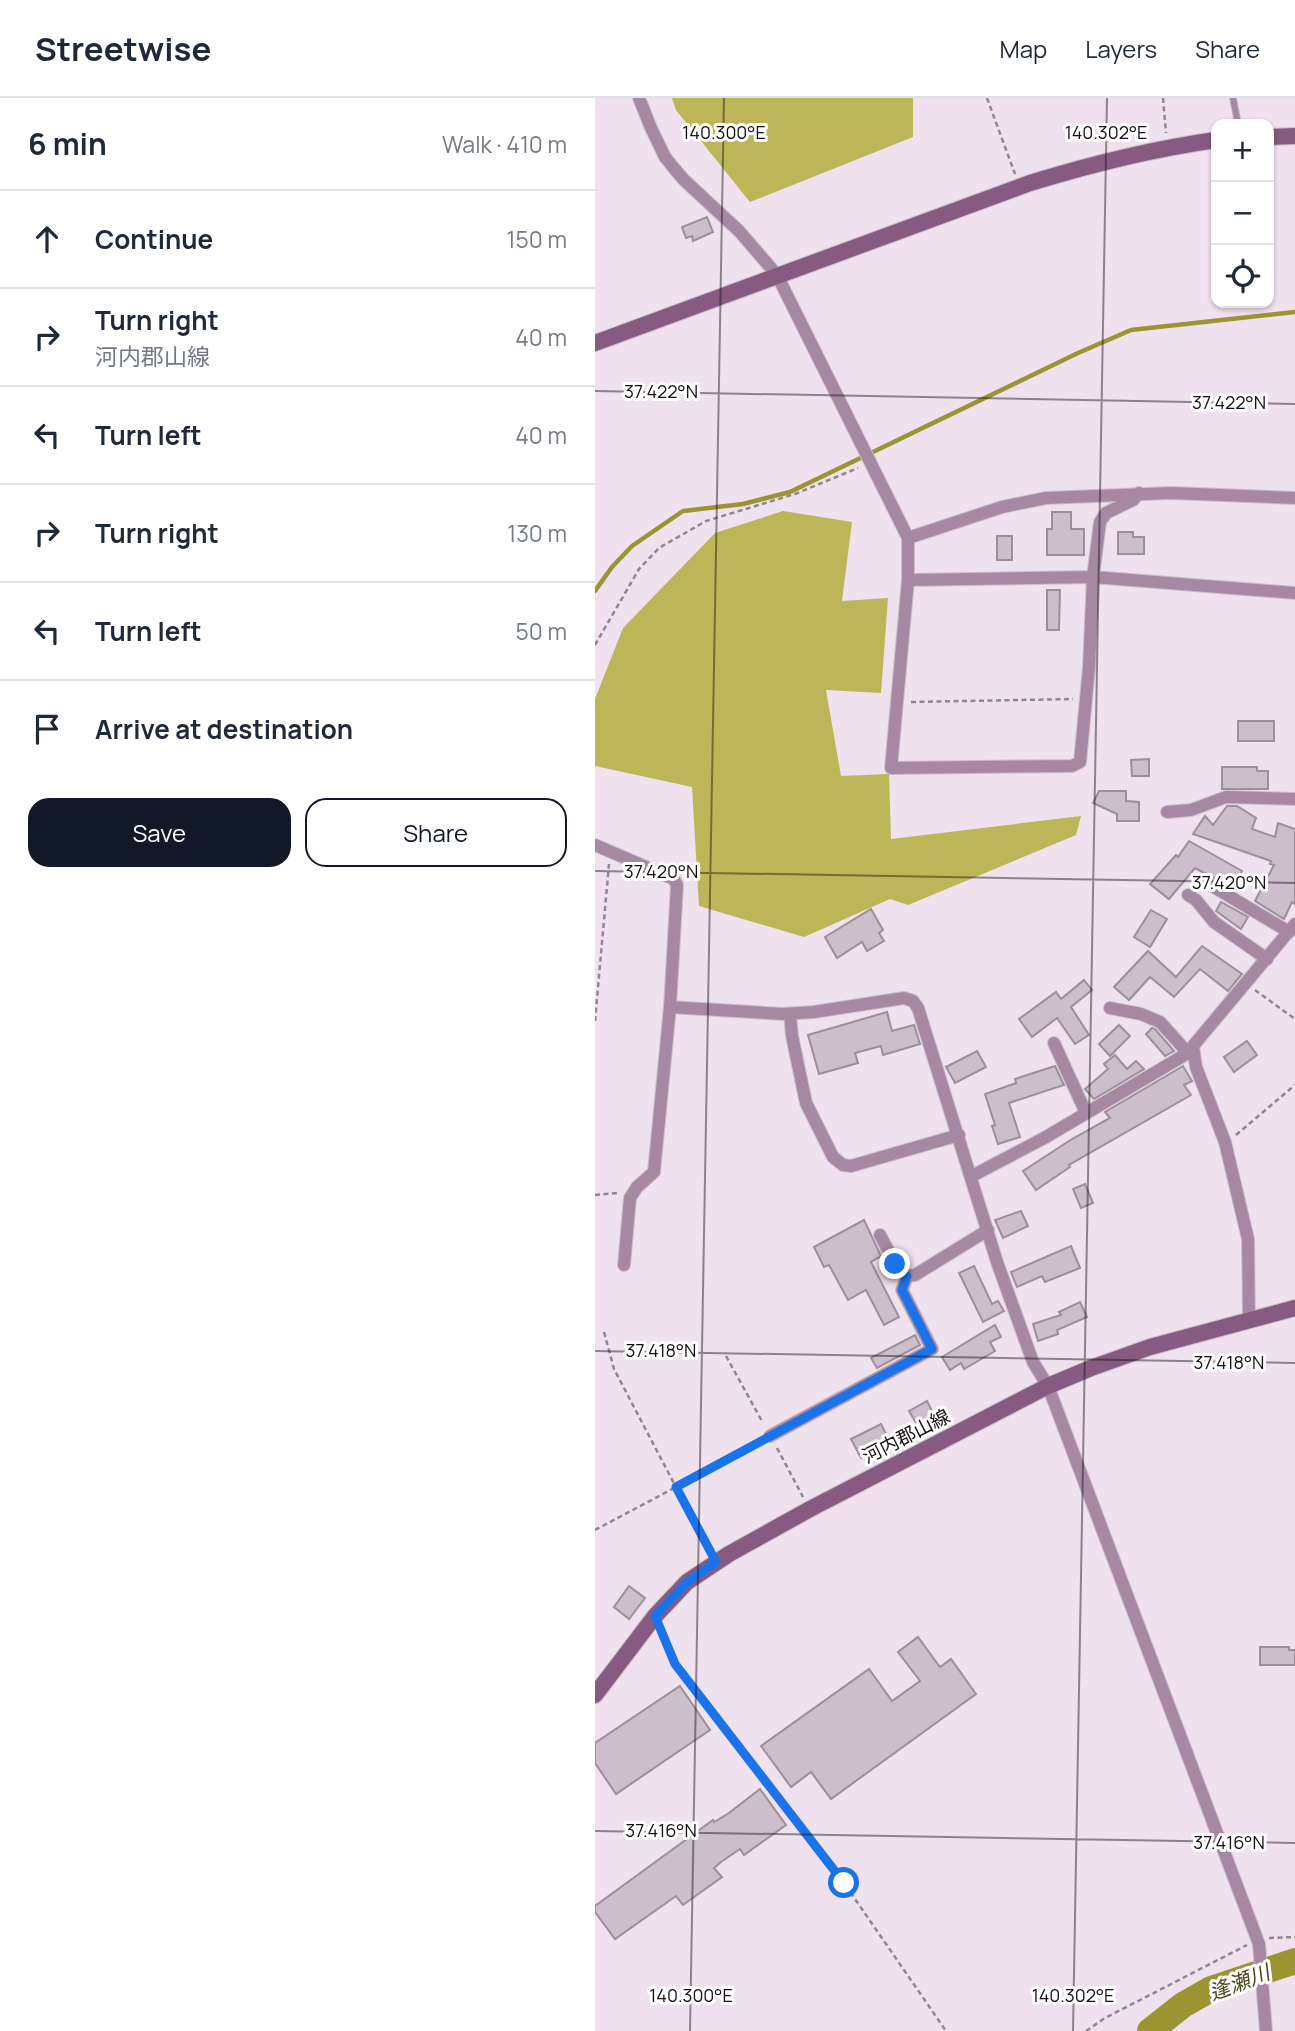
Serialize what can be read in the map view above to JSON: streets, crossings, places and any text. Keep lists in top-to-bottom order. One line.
{"streets":{"main road":["河内郡山線"]},"water":["逢瀬川"],"page":{"header":"Streetwise","nav":["Map","Layers","Share"],"heading":["6 min","Walk · 410 m"],"map_buttons":["+","−"],"list":[["Continue","150 m"],["Turn right","河内郡山線","40 m"],["Turn left","40 m"],["Turn right","130 m"],["Turn left","50 m"],"Arrive at destination"],"buttons":["Save","Share"]},"coordinates":["140.300°E","140.302°E","37.422°N","37.420°N","37.418°N","37.416°N"]}
